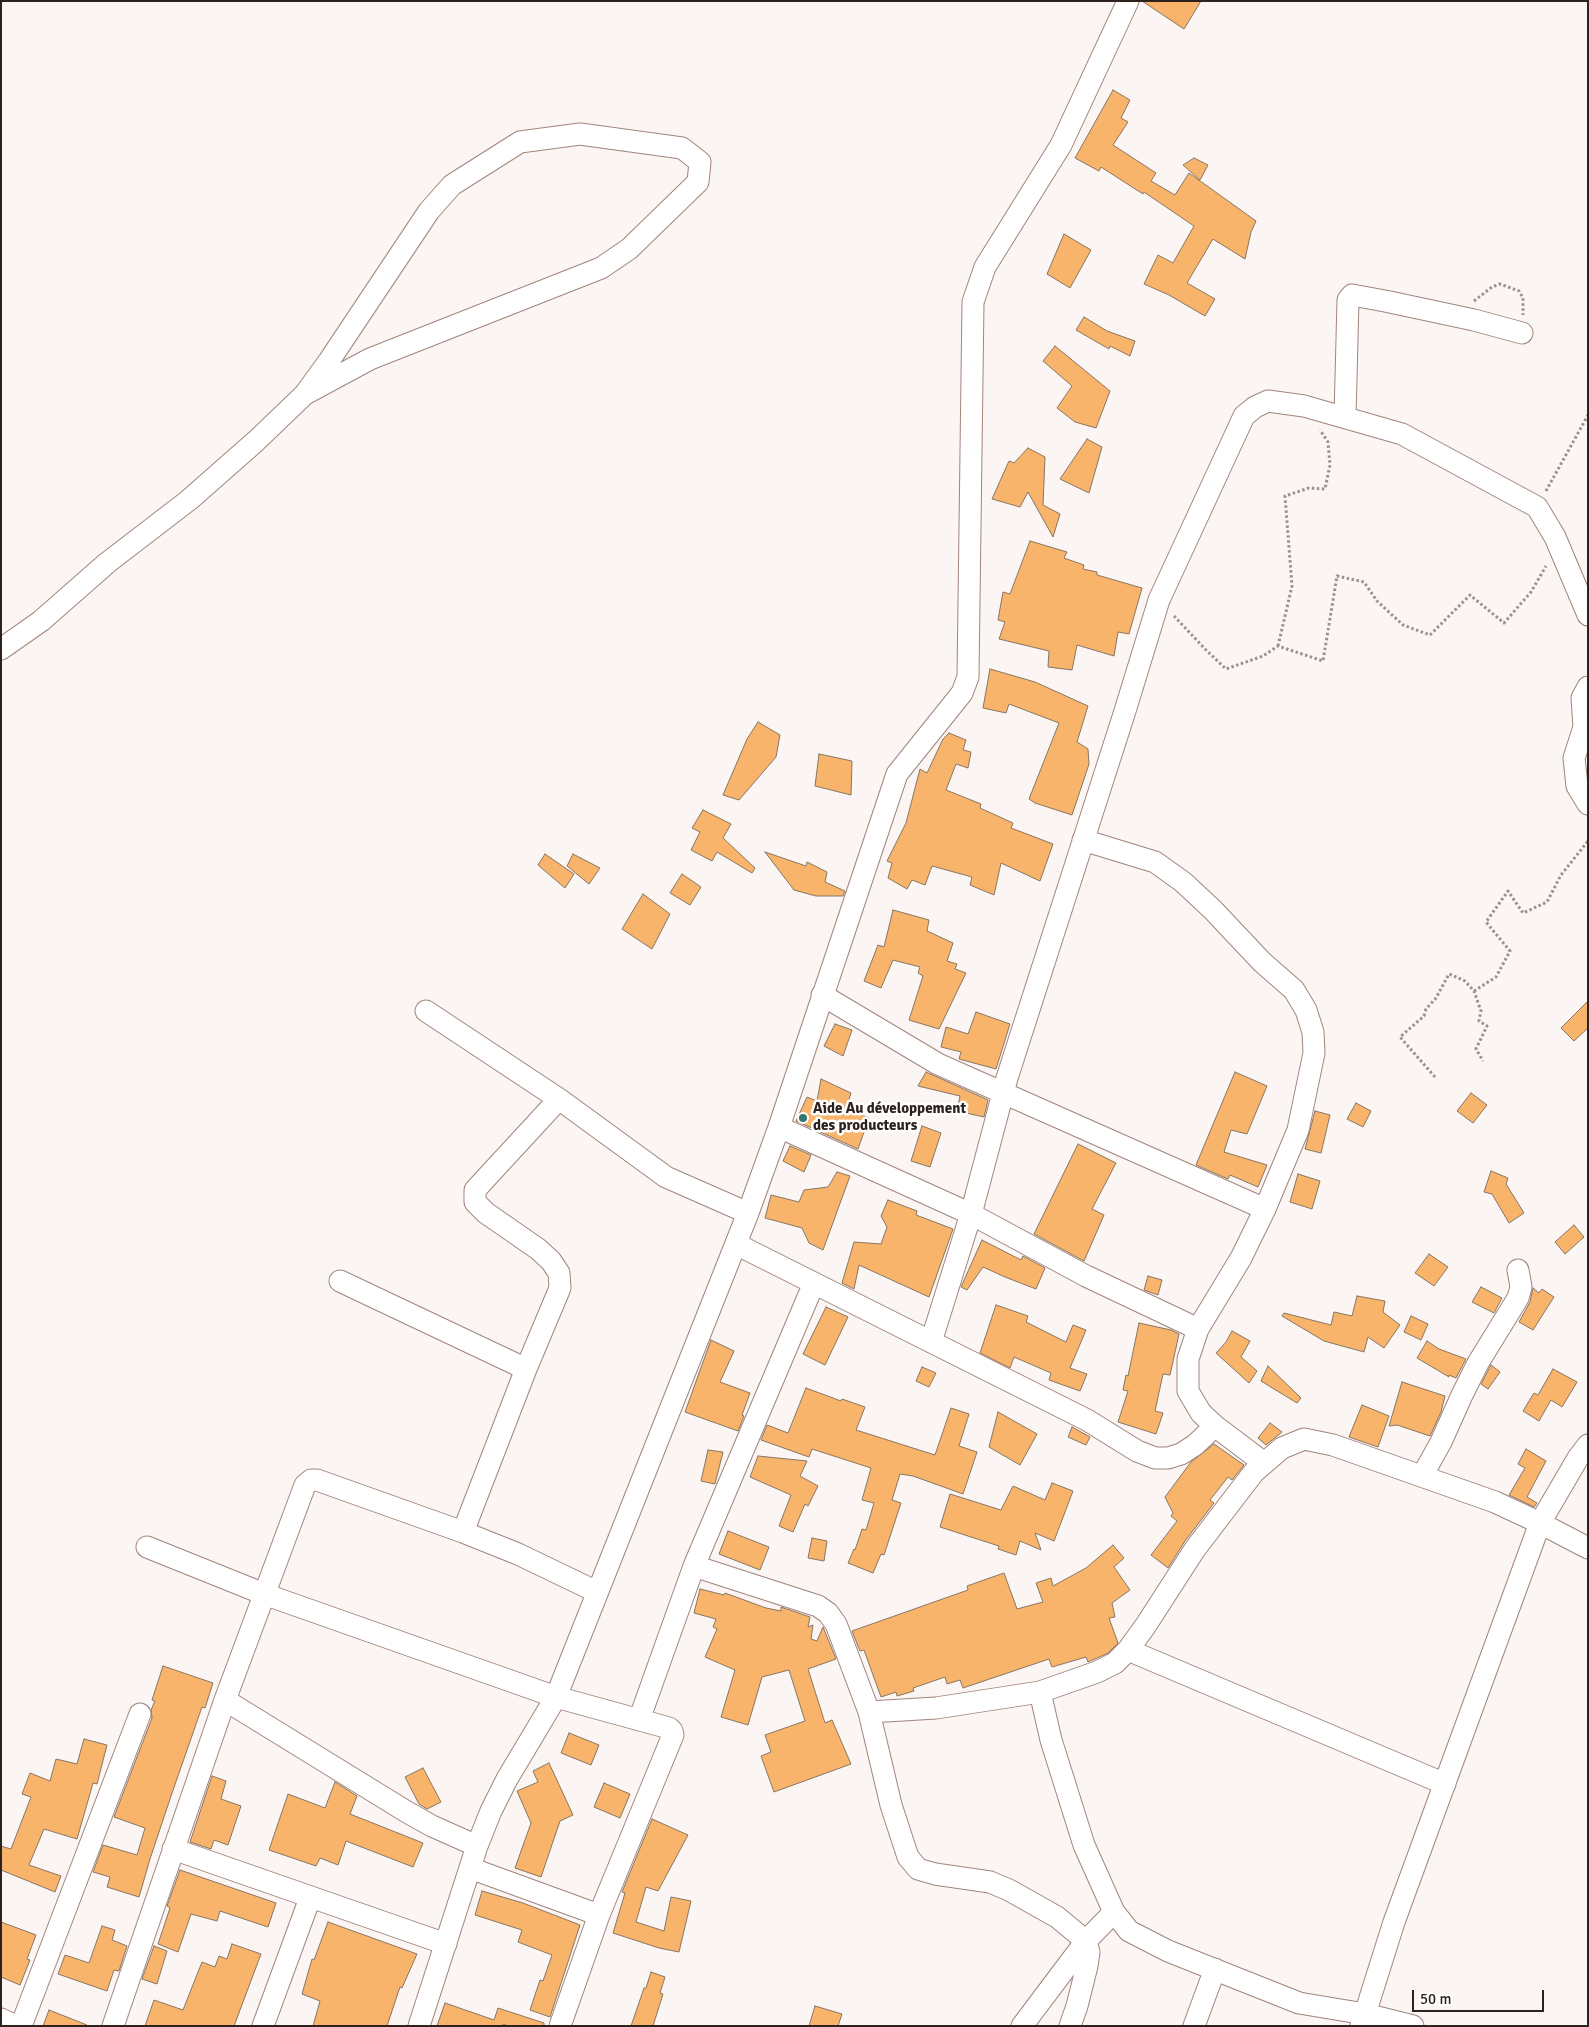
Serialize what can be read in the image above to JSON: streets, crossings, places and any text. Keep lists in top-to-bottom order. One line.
{"places":["Aide Au développement des producteurs"],"scale_bar":"50 m"}
